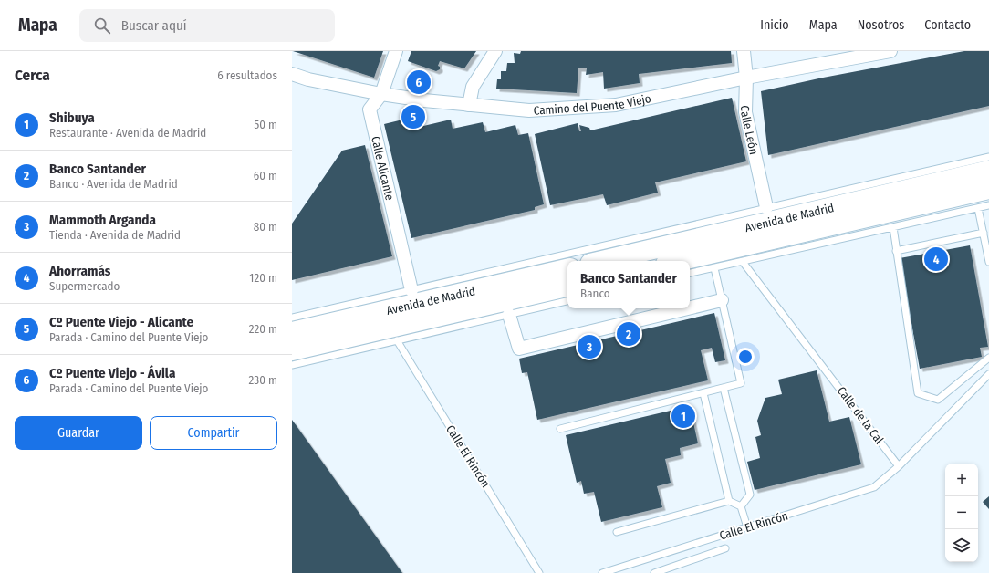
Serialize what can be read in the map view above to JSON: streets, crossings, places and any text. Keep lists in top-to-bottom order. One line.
{"streets":{"highway":["Avenida de Madrid"],"street":["Camino del Puente Viejo","Calle León","Calle Alicante"],"lane":["Calle de la Cal","Calle El Rincón"]},"crossings":[["Camino del Puente Viejo","Calle León"],["Camino del Puente Viejo","Calle Alicante"],["Calle de la Cal","Calle El Rincón"]],"page":{"header":"Mapa","search":"Buscar aquí","nav":["Inicio","Mapa","Nosotros","Contacto"],"heading":["Cerca","6 resultados"],"pins":["6","5","4","2","3","1"],"list":[{"mark":"1","name":"Shibuya","note":"Restaurante · Avenida de Madrid","value":"50 m"},{"mark":"2","name":"Banco Santander","note":"Banco · Avenida de Madrid","value":"60 m"},{"mark":"3","name":"Mammoth Arganda","note":"Tienda · Avenida de Madrid","value":"80 m"},{"mark":"4","name":"Ahorramás","note":"Supermercado","value":"120 m"},{"mark":"5","name":"Cº Puente Viejo - Alicante","note":"Parada · Camino del Puente Viejo","value":"220 m"},{"mark":"6","name":"Cº Puente Viejo - Ávila","note":"Parada · Camino del Puente Viejo","value":"230 m"}],"popup":["Banco Santander","Banco"],"buttons":["Guardar","Compartir"],"map_buttons":["+","−"]}}
